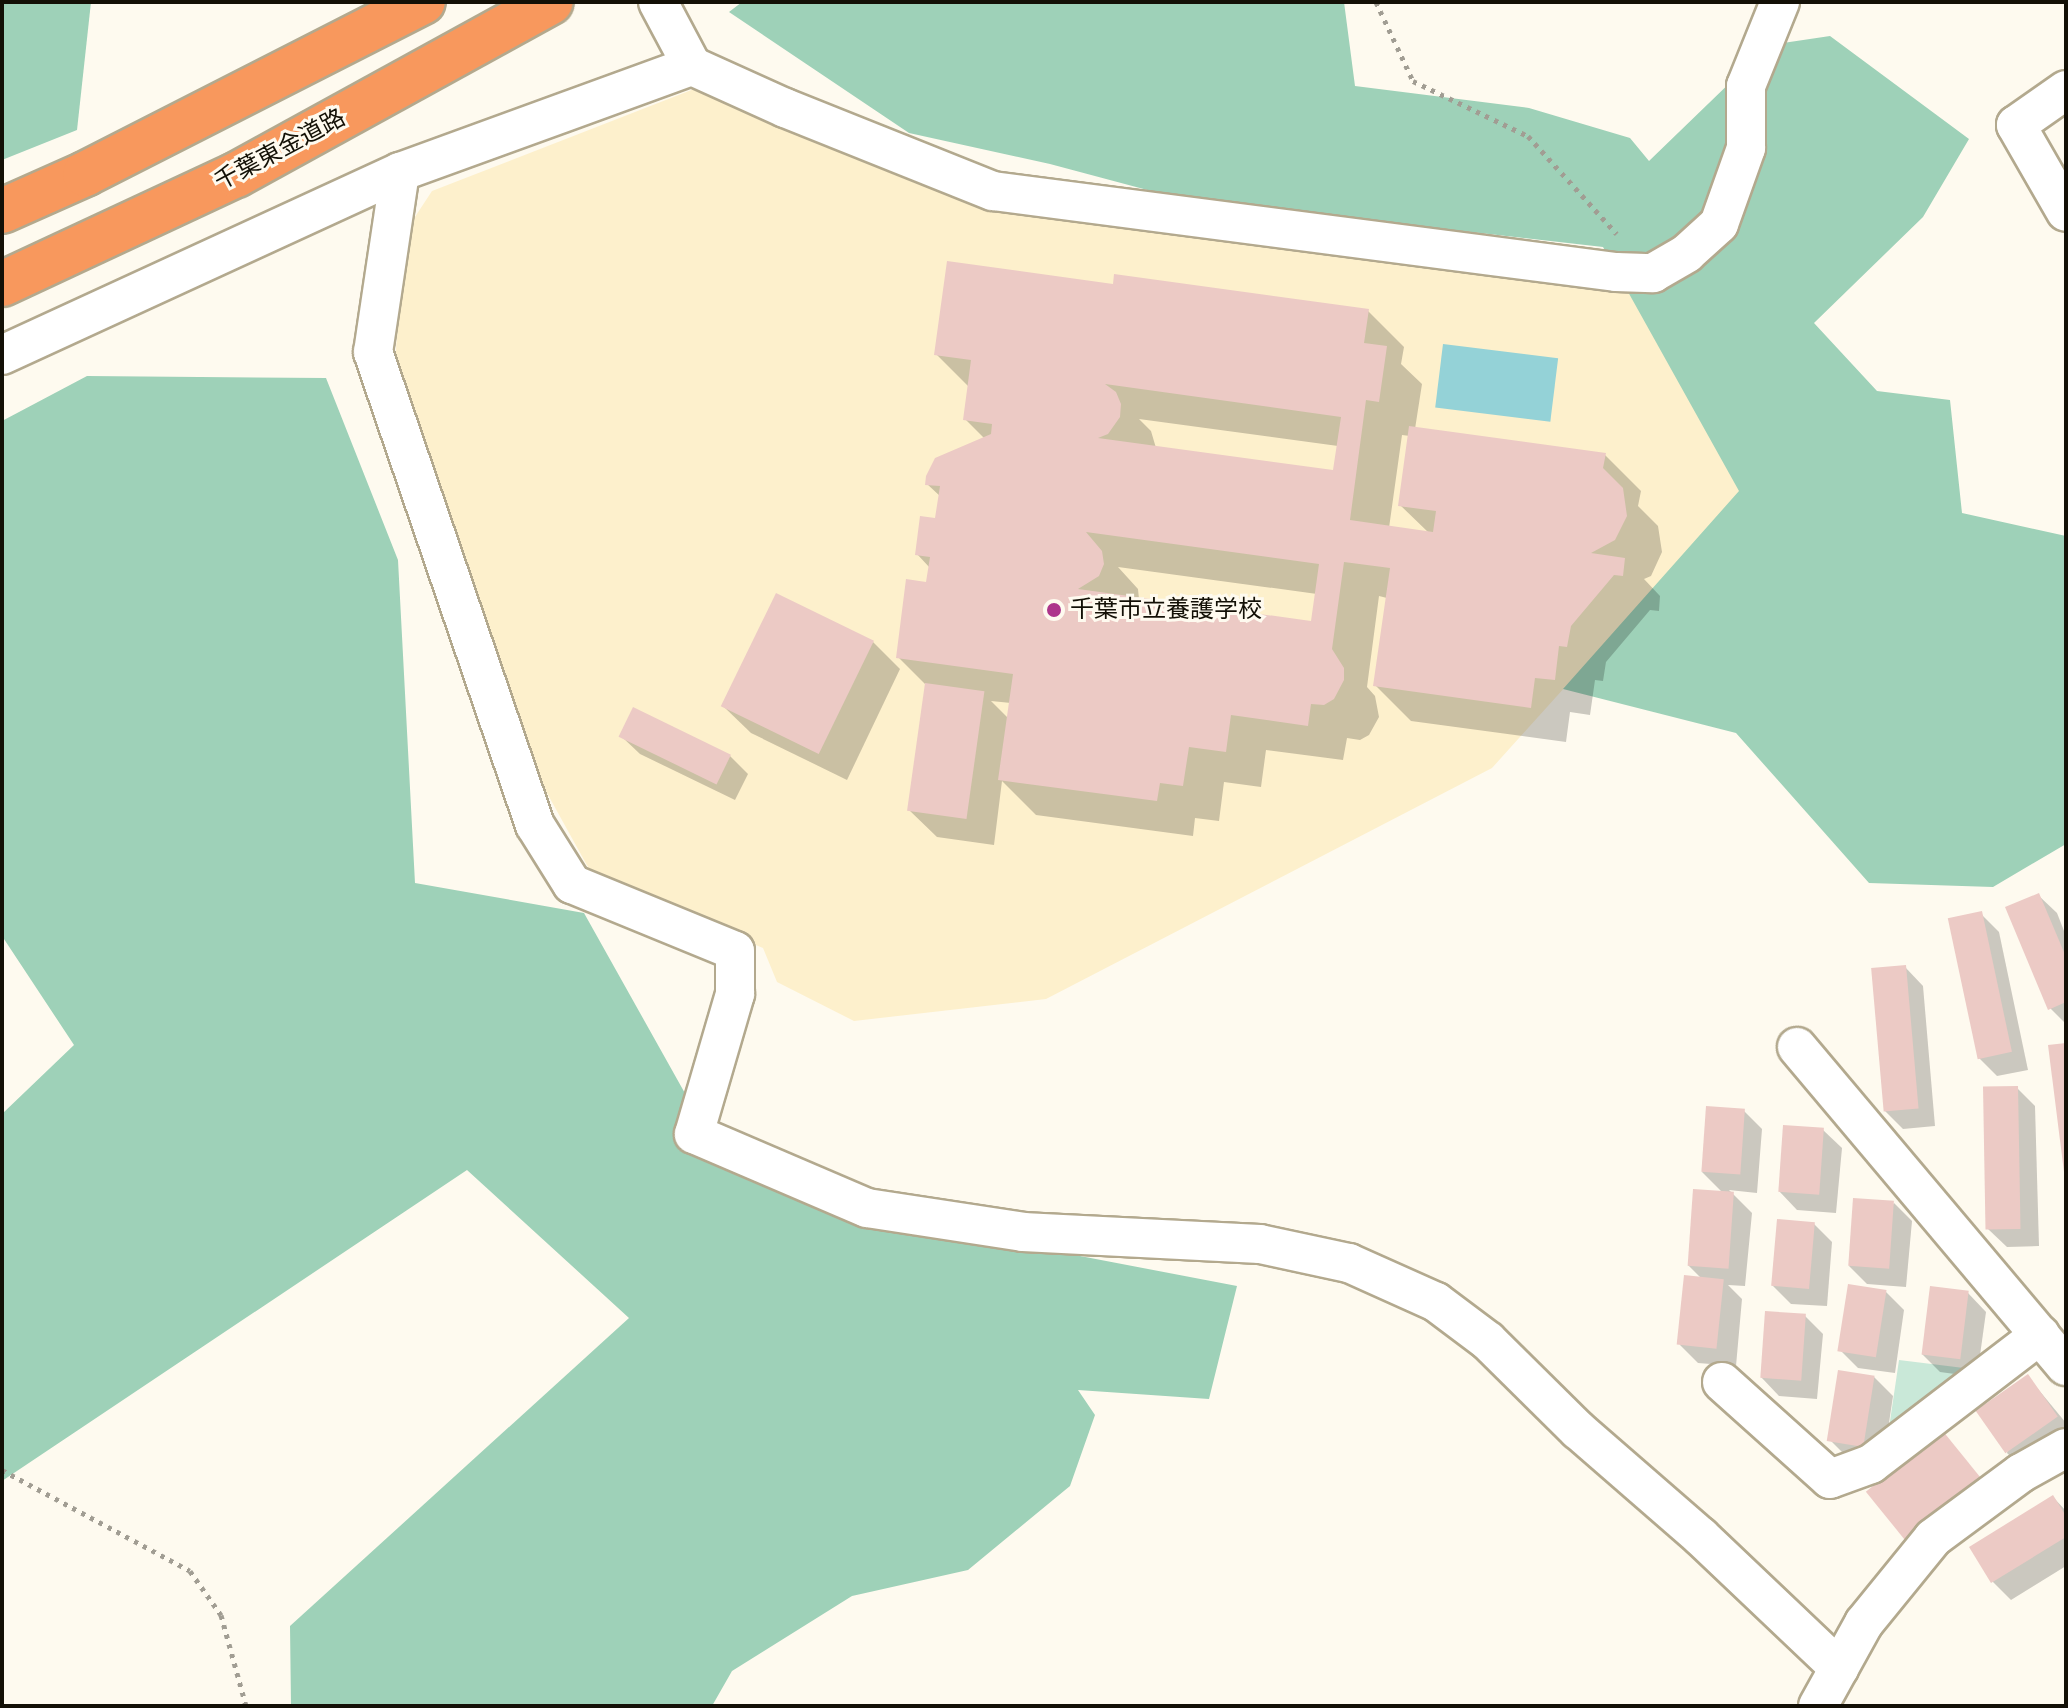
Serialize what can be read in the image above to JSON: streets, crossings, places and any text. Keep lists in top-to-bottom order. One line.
{"streets":{"highway":["千葉東金道路"]},"places":["千葉市立養護学校"]}
